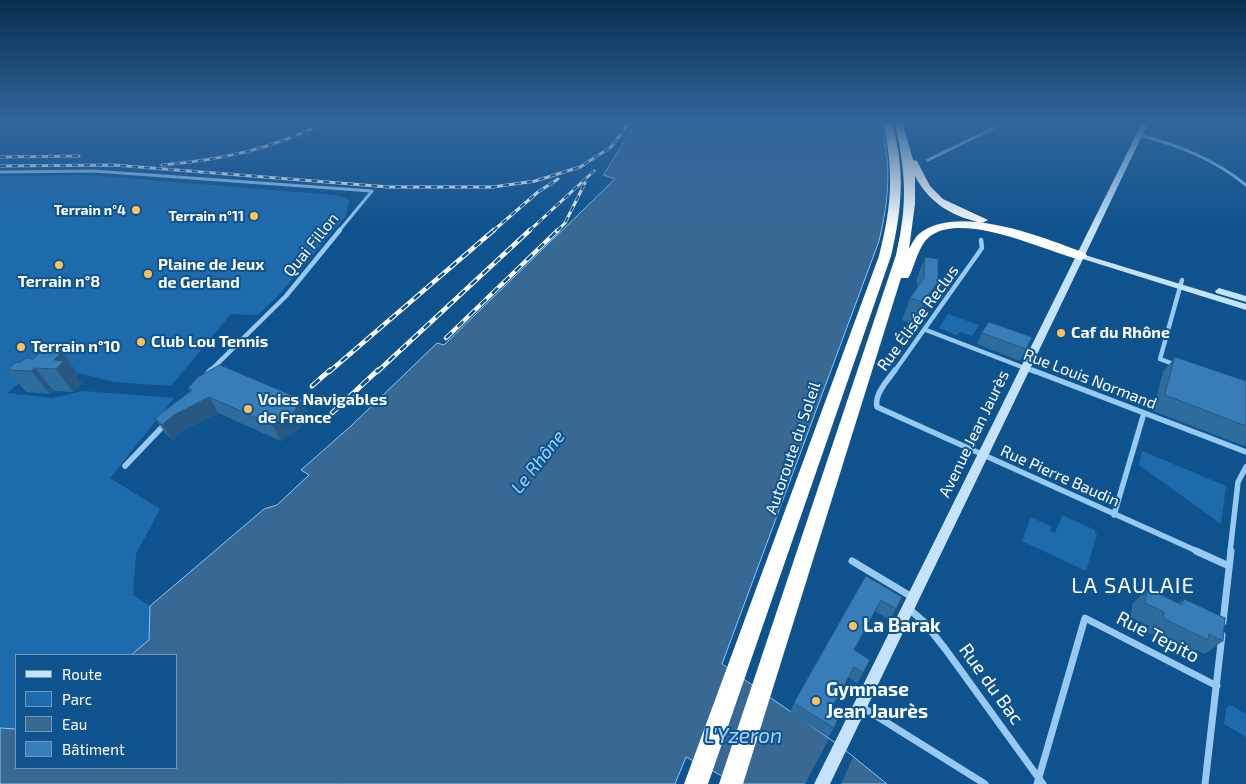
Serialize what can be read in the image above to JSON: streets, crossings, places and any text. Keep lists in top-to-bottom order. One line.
{"streets":{"highway":["Autoroute du Soleil"],"main road":["Avenue Jean Jaurès"],"street":["Quai Fillon","Rue Élisée Reclus","Rue Louis Normand","Rue Pierre Baudin","Rue Tepito","Rue du Bac"]},"crossings":[["Rue Élisée Reclus","Rue Louis Normand"],["Rue Élisée Reclus","Rue Pierre Baudin"],["Rue Louis Normand","Avenue Jean Jaurès"],["Avenue Jean Jaurès","Rue Pierre Baudin"],["Avenue Jean Jaurès","Rue du Bac"],["Rue Tepito","Rue du Bac"]],"districts":["LA SAULAIE"],"water":["Le Rhône","L'Yzeron"],"places":["Terrain n°4","Terrain n°11","Terrain n°8","Plaine de Jeux de Gerland","Caf du Rhône","Club Lou Tennis","Terrain n°10","Voies Navigables de France","La Barak","Gymnase Jean Jaurès"],"legend":["Route","Parc","Eau","Bâtiment"]}
